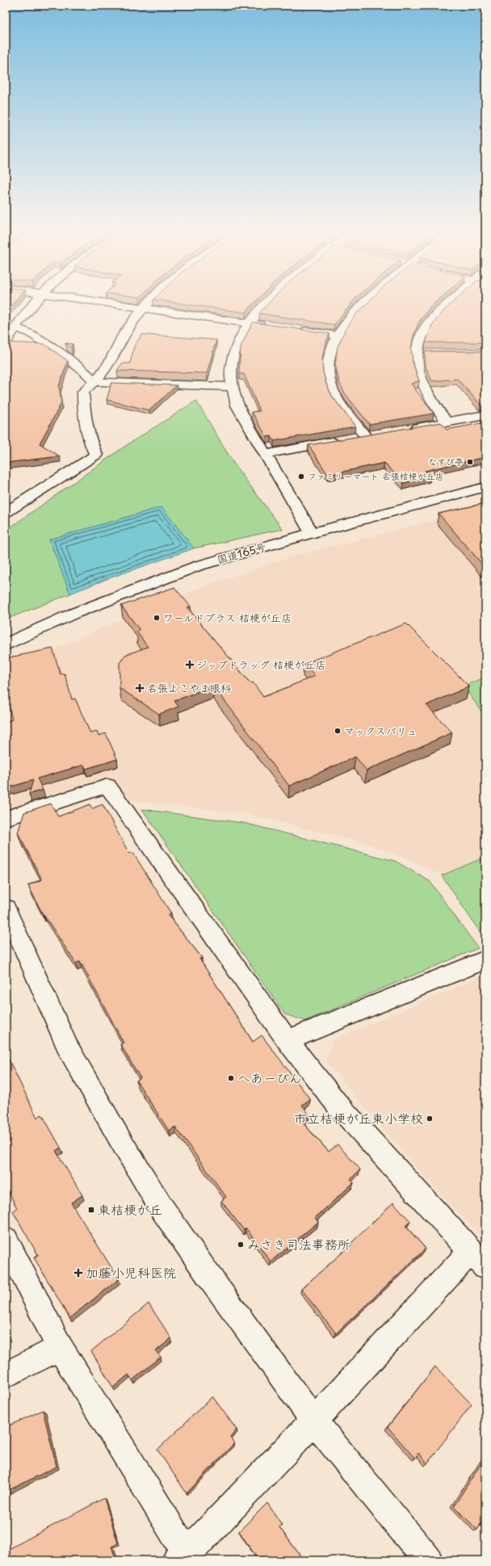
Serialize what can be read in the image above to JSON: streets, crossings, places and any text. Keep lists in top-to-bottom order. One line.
{"streets":{"main road":["国道165号"]},"places":{"other":["なすび亭","ファミリーマート 名張桔梗が丘店","ワールドプラス 桔梗が丘店","マックスバリュ","へあーぴん","市立桔梗が丘東小学校","みさき司法事務所"],"health":["ジップドラッグ 桔梗が丘店","名張よこやま眼科","加藤小児科医院"],"transit":["東桔梗が丘"]}}
